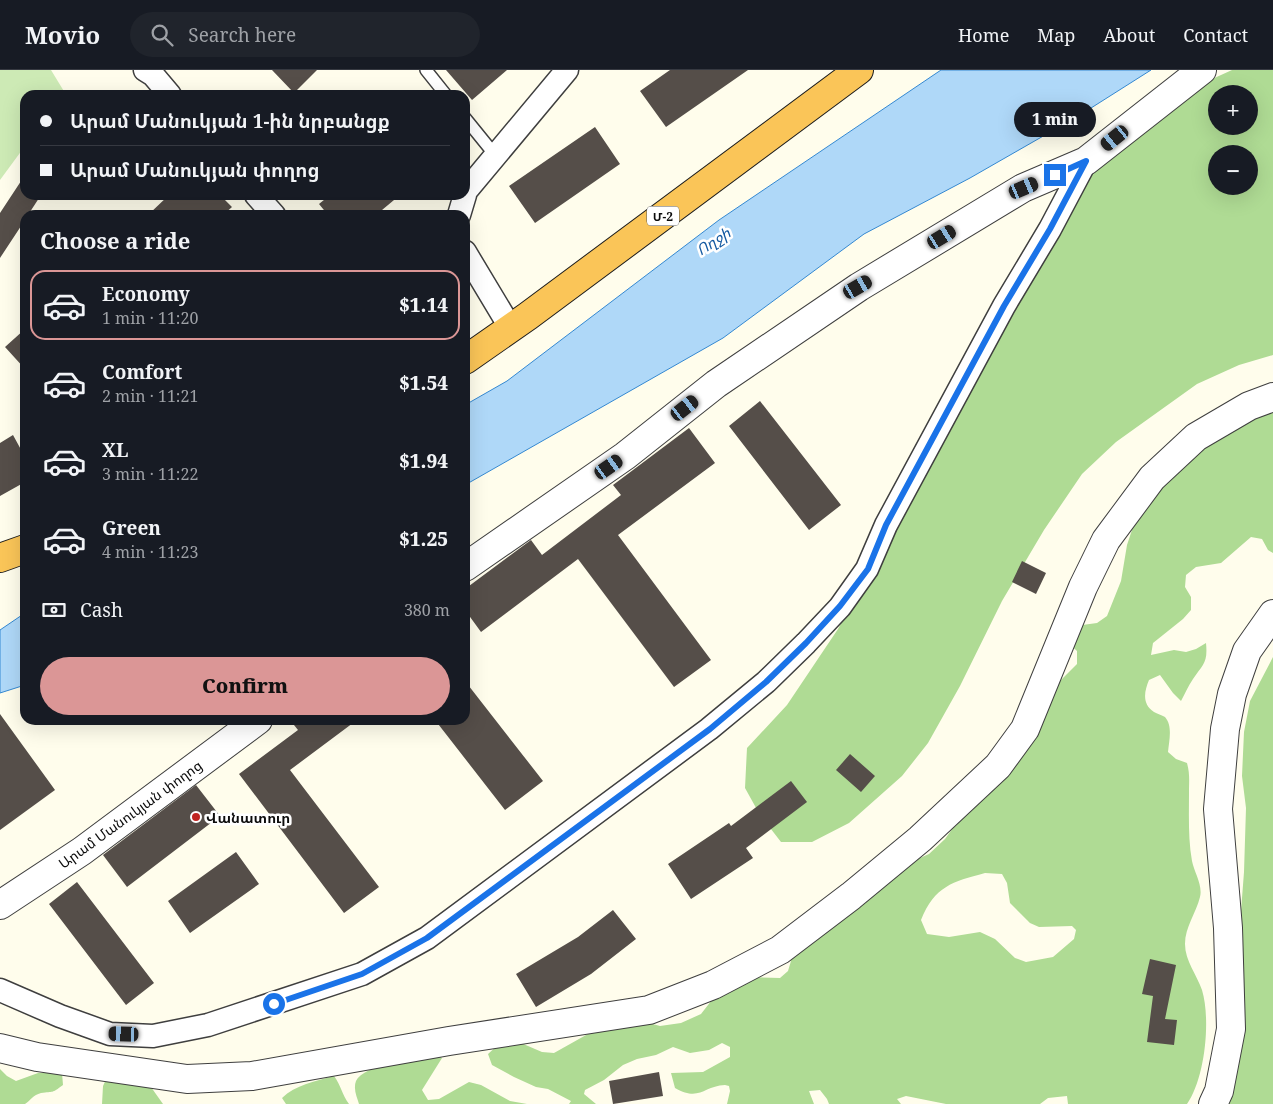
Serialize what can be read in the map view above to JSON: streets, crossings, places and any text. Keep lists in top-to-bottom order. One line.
{"streets":{"highway":["Մ-2"],"street":["Արամ Մանուկյան փողոց"]},"water":["Ողջի"],"places":["Վանատուր"],"page":{"header":"Movio","search":"Search here","nav":["Home","Map","About","Contact"],"map_buttons":["+","−"],"banner":["Արամ Մանուկյան 1-ին նրբանցք","Արամ Մանուկյան փողոց"],"bubble":"1 min","heading":"Choose a ride","list":[{"name":"Economy","note":"1 min · 11:20","value":"$1.14"},{"name":"Comfort","note":"2 min · 11:21","value":"$1.54"},{"name":"XL","note":"3 min · 11:22","value":"$1.94"},{"name":"Green","note":"4 min · 11:23","value":"$1.25"}],"pay":["Cash","380 m"],"buttons":"Confirm"}}
